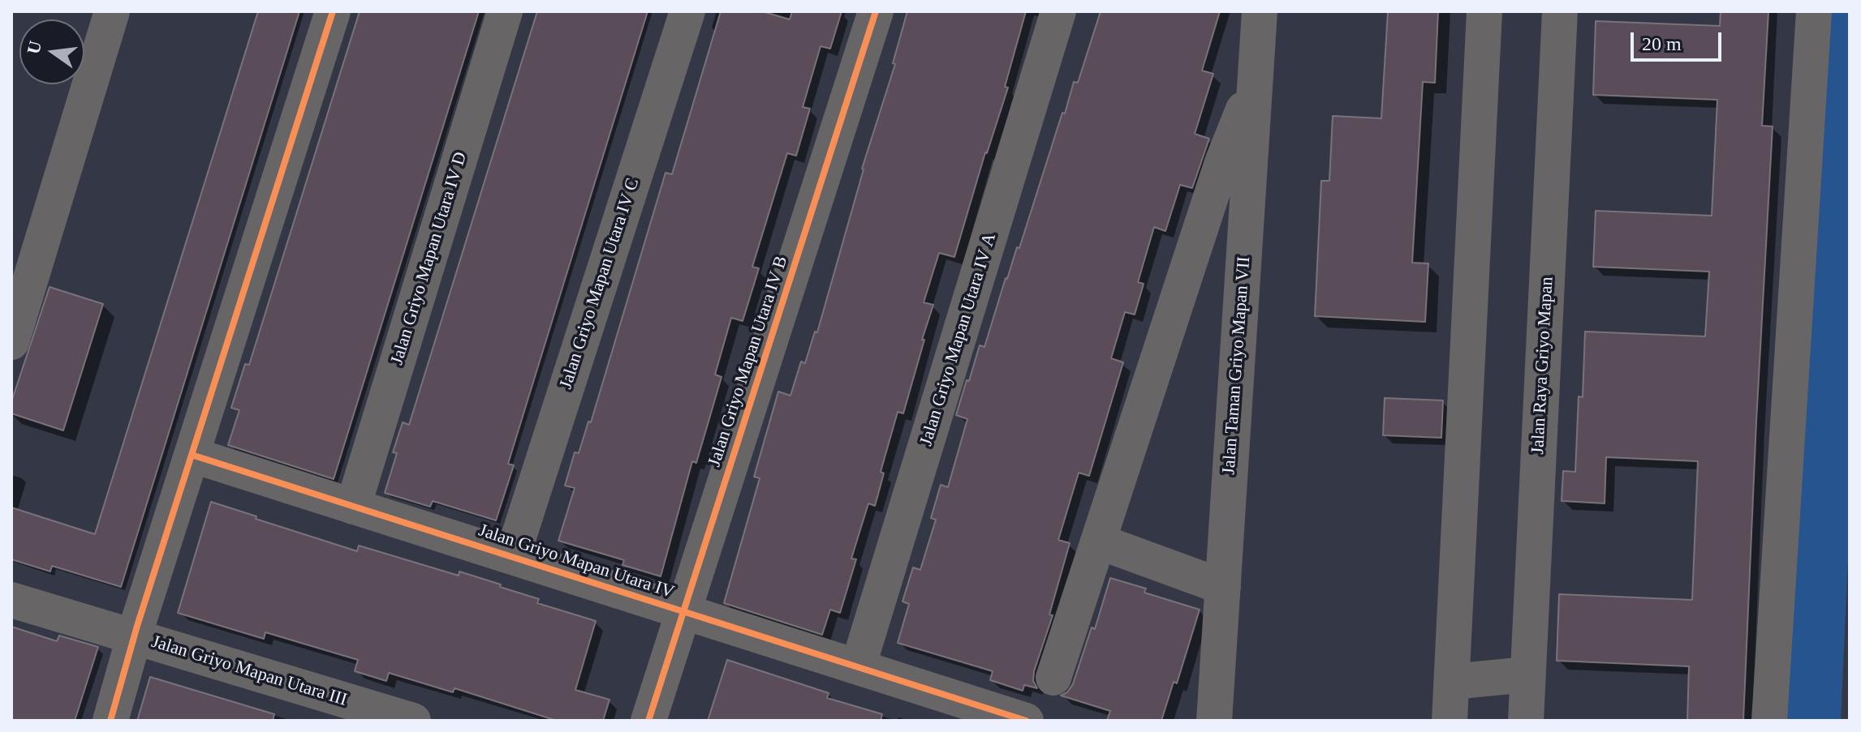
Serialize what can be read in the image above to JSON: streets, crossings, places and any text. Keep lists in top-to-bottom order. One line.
{"streets":{"street":["Jalan Griyo Mapan Utara IV D","Jalan Griyo Mapan Utara IV C","Jalan Griyo Mapan Utara IV A","Jalan Griyo Mapan Utara IV B","Jalan Taman Griyo Mapan VII","Jalan Raya Griyo Mapan","Jalan Griyo Mapan Utara IV","Jalan Griyo Mapan Utara III"]},"crossings":[["Jalan Griyo Mapan Utara IV D","Jalan Griyo Mapan Utara IV"],["Jalan Griyo Mapan Utara IV C","Jalan Griyo Mapan Utara IV"],["Jalan Griyo Mapan Utara IV A","Jalan Griyo Mapan Utara IV"],["Jalan Griyo Mapan Utara IV B","Jalan Griyo Mapan Utara IV"]],"scale_bar":"20 m","north":"left"}
